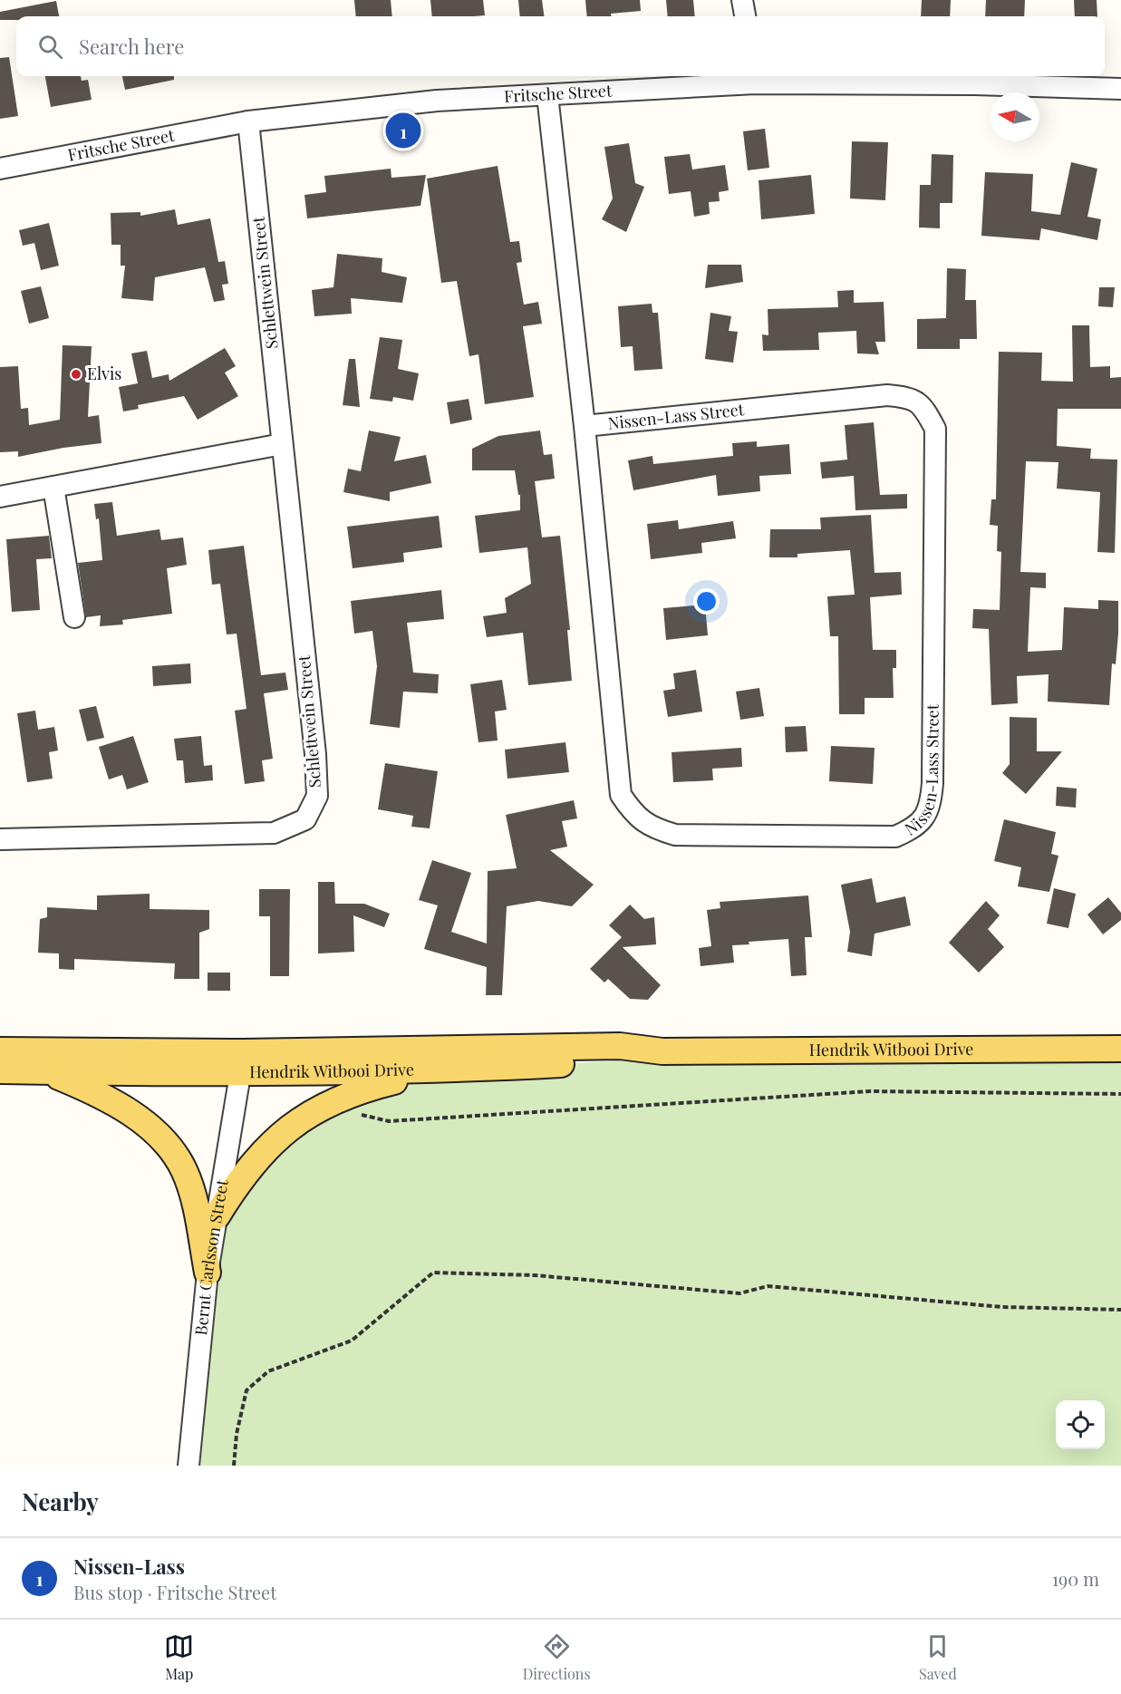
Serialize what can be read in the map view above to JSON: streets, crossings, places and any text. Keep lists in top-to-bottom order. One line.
{"streets":{"main road":["Hendrik Witbooi Drive"],"street":["Fritsche Street","Schlettwein Street","Nissen-Lass Street","Bernt Carlsson Street"]},"crossings":[["Fritsche Street","Schlettwein Street"],["Fritsche Street","Nissen-Lass Street"],["Hendrik Witbooi Drive","Bernt Carlsson Street"]],"places":["Elvis"],"north":"left","page":{"search":"Search here","pins":"1","heading":"Nearby","list":[{"mark":"1","name":"Nissen-Lass","note":"Bus stop · Fritsche Street","value":"190 m"}],"nav":["Map","Directions","Saved"]}}
